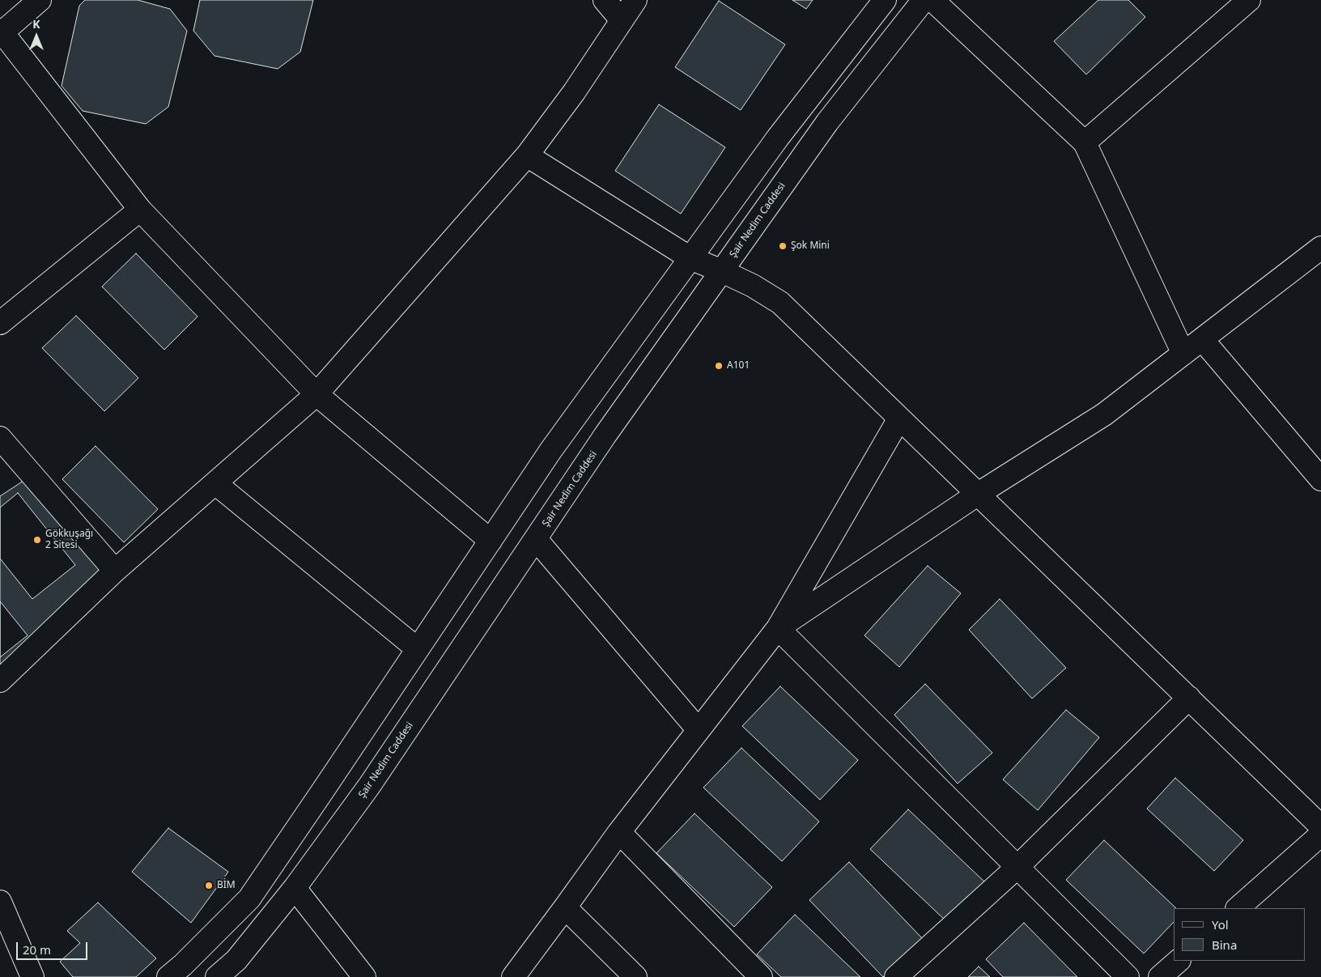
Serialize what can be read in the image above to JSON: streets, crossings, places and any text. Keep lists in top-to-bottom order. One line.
{"streets":{"street":["Şair Nedim Caddesi"]},"places":["Şok Mini","A101","Gökkuşağı 2 Sitesi","BİM"],"legend":["Yol","Bina"],"scale_bar":"20 m","north":"top"}
